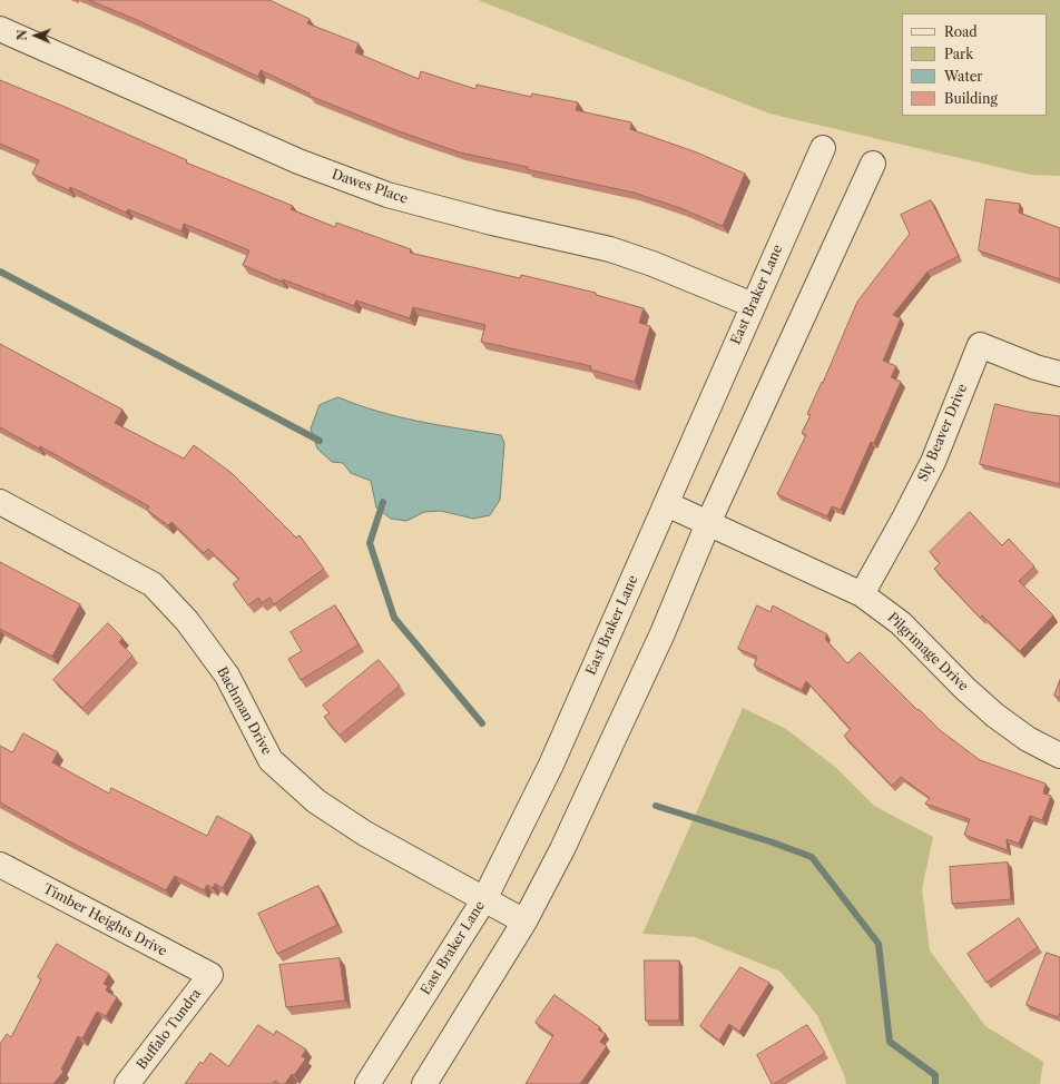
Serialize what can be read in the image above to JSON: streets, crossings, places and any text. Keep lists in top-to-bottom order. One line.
{"streets":{"street":["Dawes Place","East Braker Lane","Sly Beaver Drive","Pilgrimage Drive","Bachman Drive","Timber Heights Drive","Buffalo Tundra"]},"crossings":[["Dawes Place","East Braker Lane"],["East Braker Lane","Pilgrimage Drive"],["East Braker Lane","Bachman Drive"],["Sly Beaver Drive","Pilgrimage Drive"],["Timber Heights Drive","Buffalo Tundra"]],"legend":["Road","Park","Water","Building"],"north":"left"}
